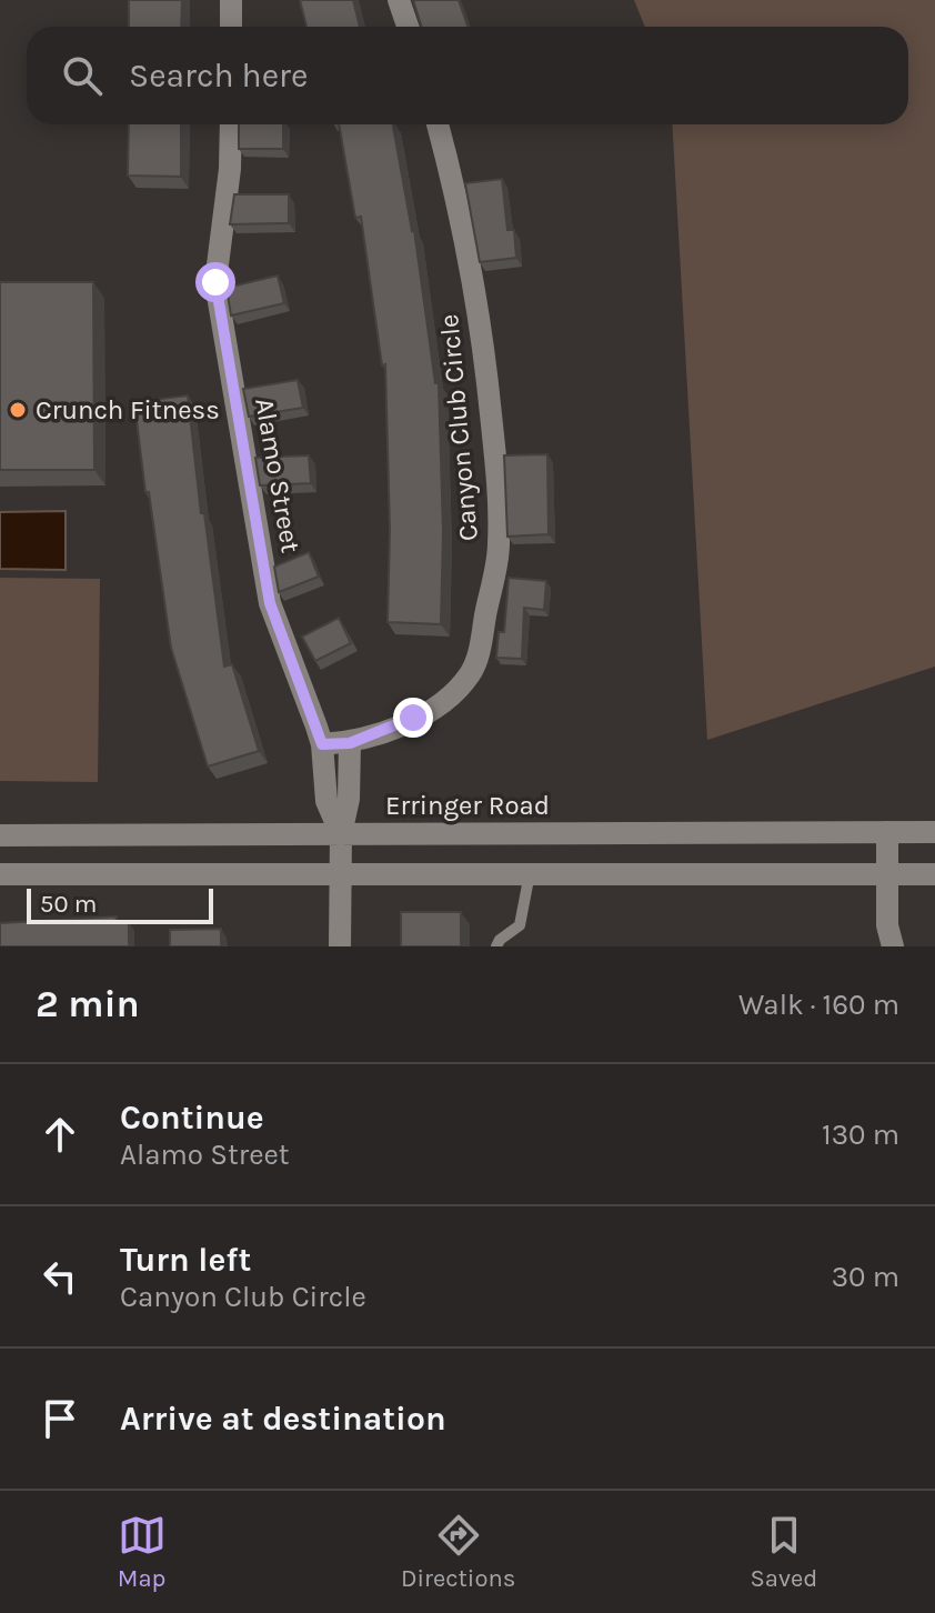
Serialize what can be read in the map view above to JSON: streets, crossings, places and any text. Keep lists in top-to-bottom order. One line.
{"streets":{"main road":["Canyon Club Circle","Alamo Street","Erringer Road"]},"crossings":[["Canyon Club Circle","Alamo Street"],["Alamo Street","Erringer Road"]],"places":["Crunch Fitness"],"scale_bar":"50 m","page":{"search":"Search here","scale":"50 m","heading":["2 min","Walk · 160 m"],"list":[["Continue","Alamo Street","130 m"],["Turn left","Canyon Club Circle","30 m"],"Arrive at destination"],"nav":["Map","Directions","Saved"]}}
